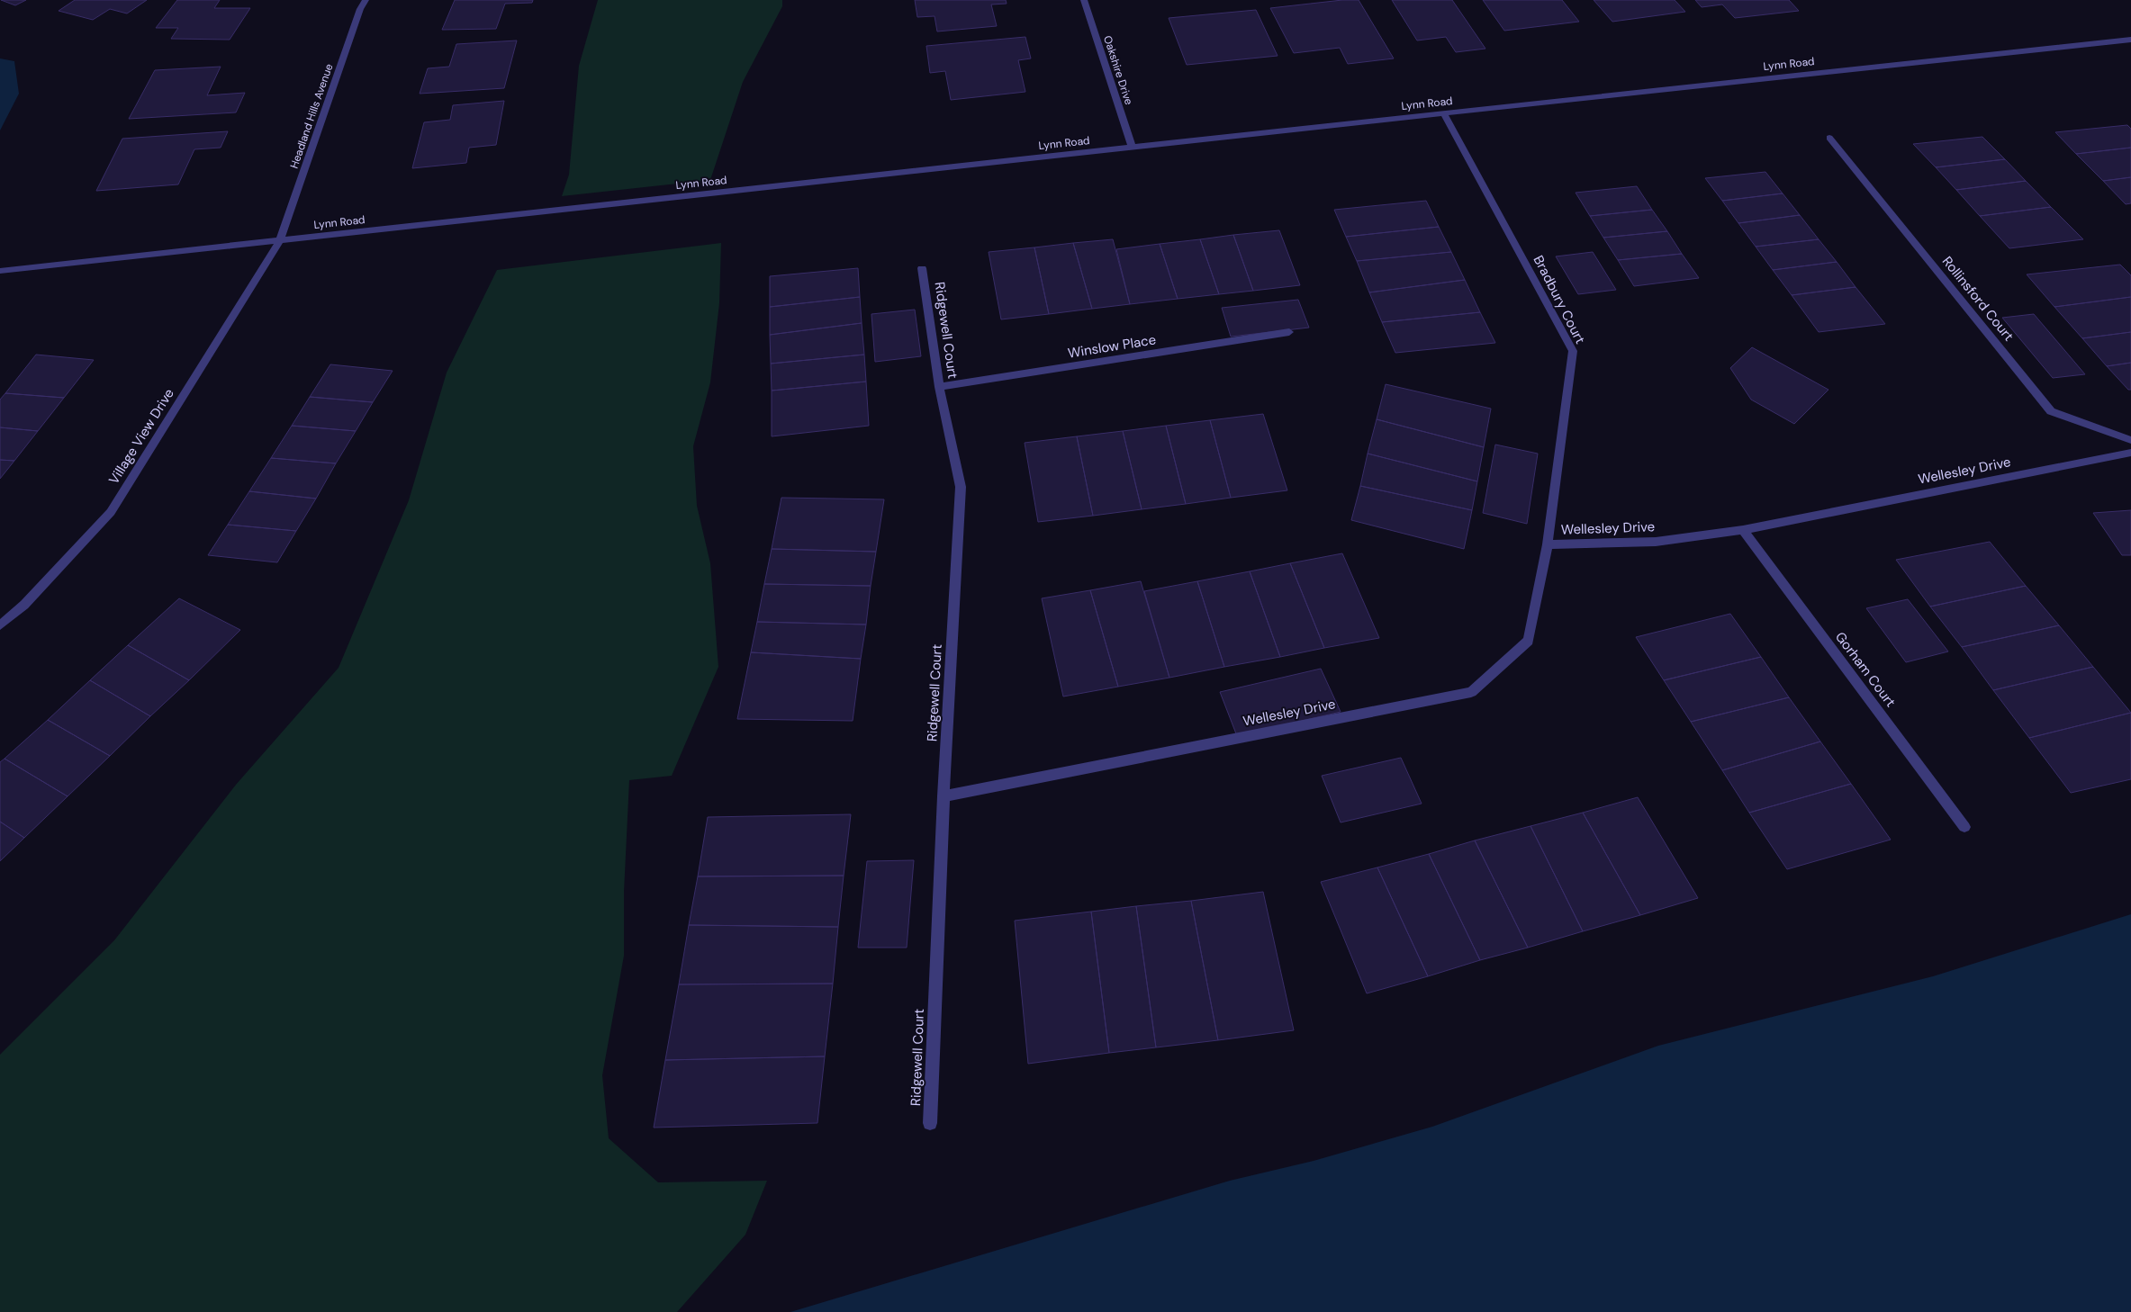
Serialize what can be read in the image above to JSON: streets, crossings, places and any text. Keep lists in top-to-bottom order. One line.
{"streets":{"street":["Lynn Road","Oakshire Drive","Headland Hills Avenue","Rollinsford Court","Bradbury Court","Ridgewell Court","Winslow Place","Village View Drive","Wellesley Drive","Gorham Court"]},"crossings":[["Lynn Road","Oakshire Drive"],["Lynn Road","Headland Hills Avenue"],["Lynn Road","Bradbury Court"],["Lynn Road","Village View Drive"],["Headland Hills Avenue","Village View Drive"],["Bradbury Court","Wellesley Drive"],["Ridgewell Court","Winslow Place"],["Ridgewell Court","Wellesley Drive"],["Wellesley Drive","Gorham Court"]]}
